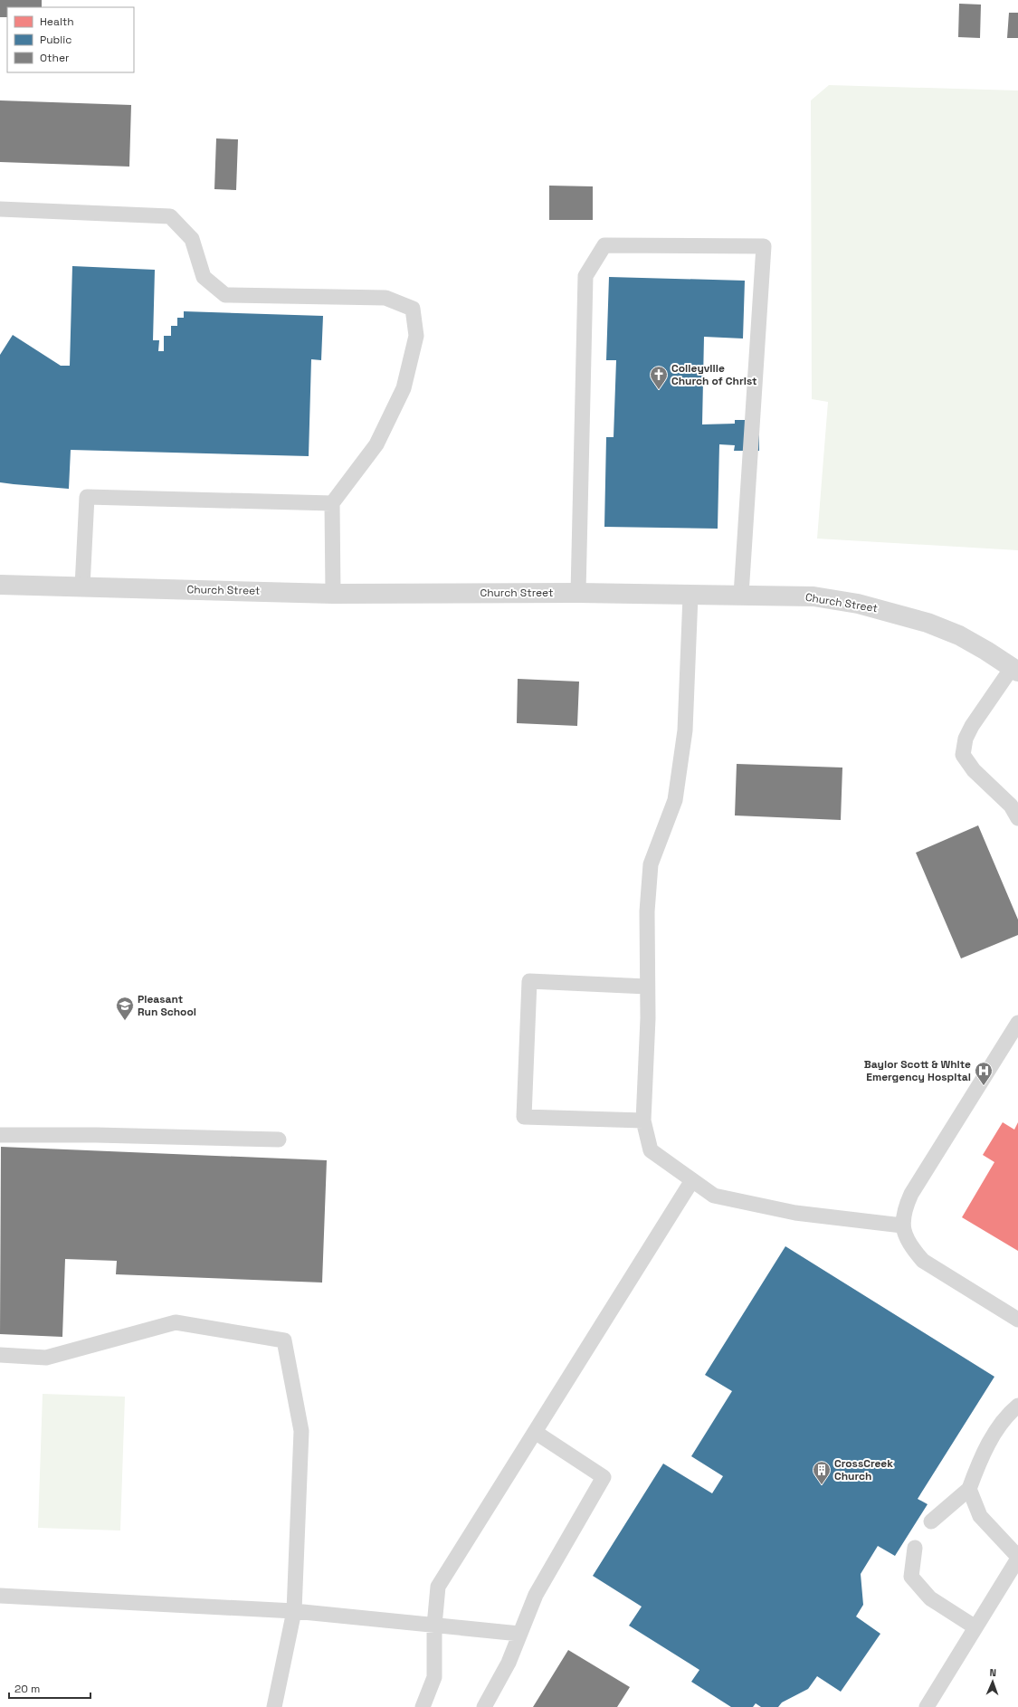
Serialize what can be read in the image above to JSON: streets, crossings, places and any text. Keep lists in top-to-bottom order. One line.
{"streets":{"street":["Church Street"]},"places":{"church":["Colleyville Church of Christ"],"school or university":["Pleasant Run School"],"hospital":["Baylor Scott & White Emergency Hospital"],"building":["CrossCreek Church"]},"legend":["Health","Public","Other"],"scale_bar":"20 m","north":"top"}
